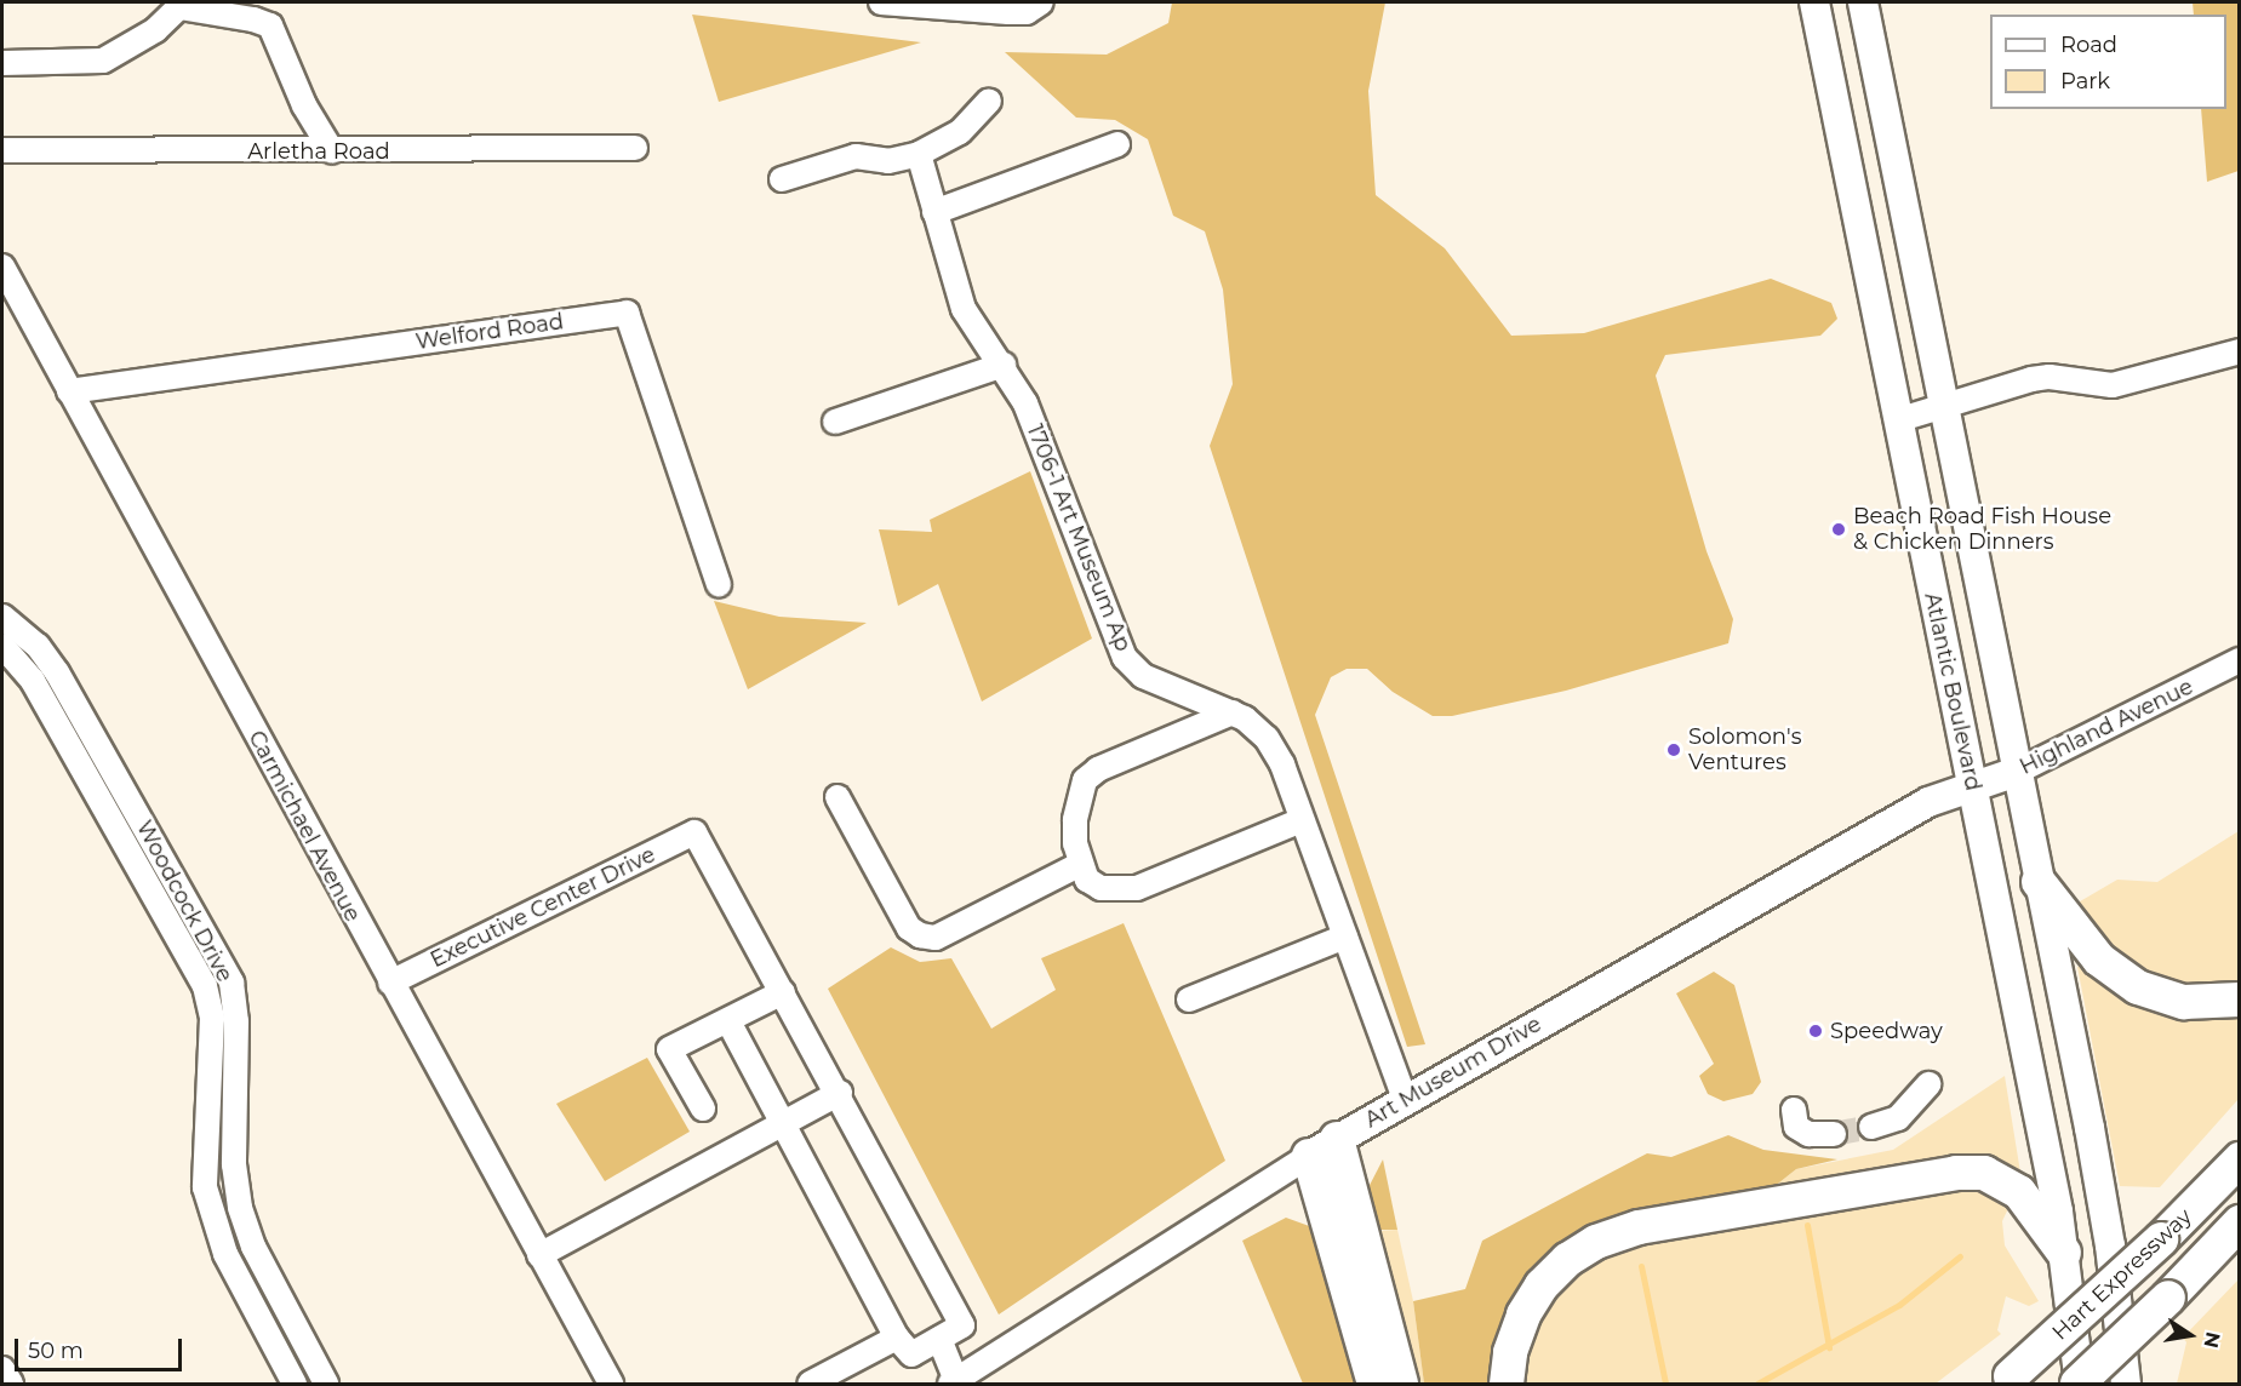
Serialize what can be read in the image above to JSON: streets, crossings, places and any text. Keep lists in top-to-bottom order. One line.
{"streets":{"highway":["Hart Expressway"],"main road":["Atlantic Boulevard","Highland Avenue","Art Museum Drive"],"street":["Arletha Road","Welford Road","1706-1 Art Museum Ap","Carmichael Avenue","Woodcock Drive","Executive Center Drive"]},"crossings":[["Welford Road","Carmichael Avenue"],["1706-1 Art Museum Ap","Art Museum Drive"],["Atlantic Boulevard","Highland Avenue"],["Atlantic Boulevard","Art Museum Drive"],["Atlantic Boulevard","Hart Expressway"],["Highland Avenue","Art Museum Drive"],["Carmichael Avenue","Executive Center Drive"]],"places":["Beach Road Fish House & Chicken Dinners","Solomon's Ventures","Speedway"],"legend":["Road","Park"],"scale_bar":"50 m","north":"right"}
